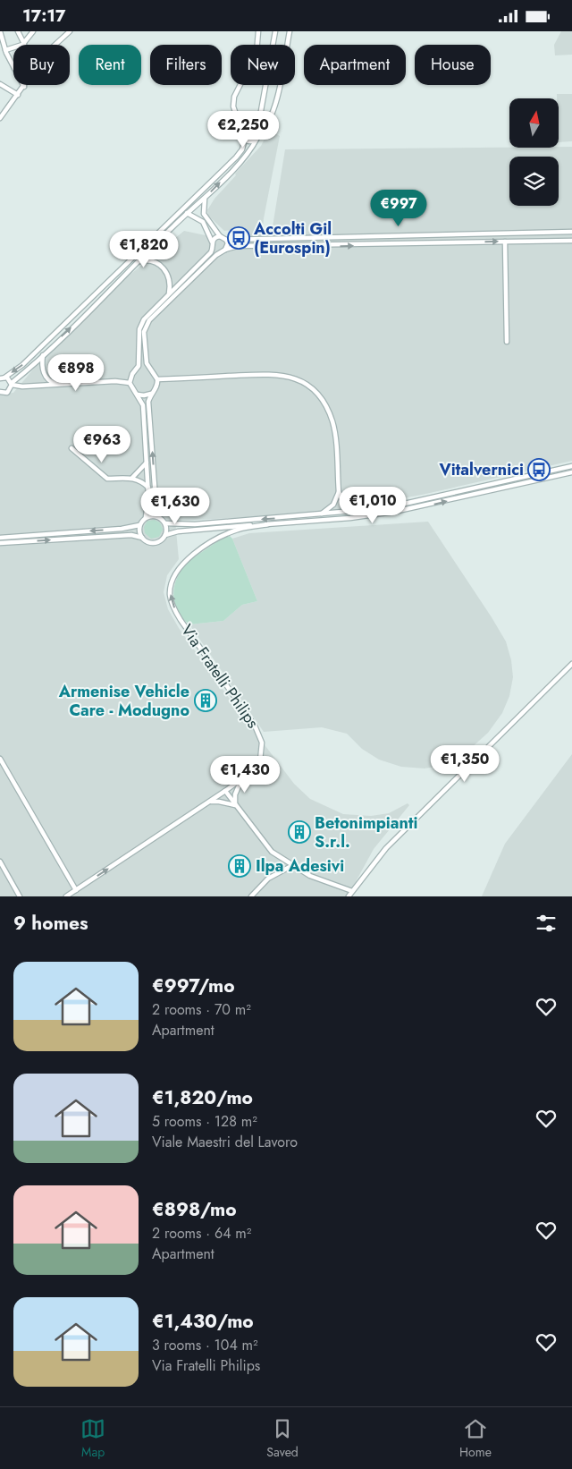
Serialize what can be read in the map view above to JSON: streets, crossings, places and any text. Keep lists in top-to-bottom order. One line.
{"streets":{"street":["Via Fratelli Philips"]},"places":{"bus stop":["Accolti Gil (Eurospin)","Vitalvernici"],"building":["Armenise Vehicle Care - Modugno","Betonimpianti S.r.l.","Ilpa Adesivi"]},"north":"top","page":{"status":"17:17","chip":["Buy","Rent","Filters","New","Apartment","House"],"price":["€2,250","€997","€1,820","€898","€963","€1,010","€1,630","€1,350","€1,430"],"heading":"9 homes","list":[{"name":"€997/mo","note":"2 rooms · 70 m² · Apartment"},{"name":"€1,820/mo","note":"5 rooms · 128 m² · Viale Maestri del Lavoro"},{"name":"€898/mo","note":"2 rooms · 64 m² · Apartment"},{"name":"€1,430/mo","note":"3 rooms · 104 m² · Via Fratelli Philips"}],"tabs":["Map","Saved","Home"]}}
